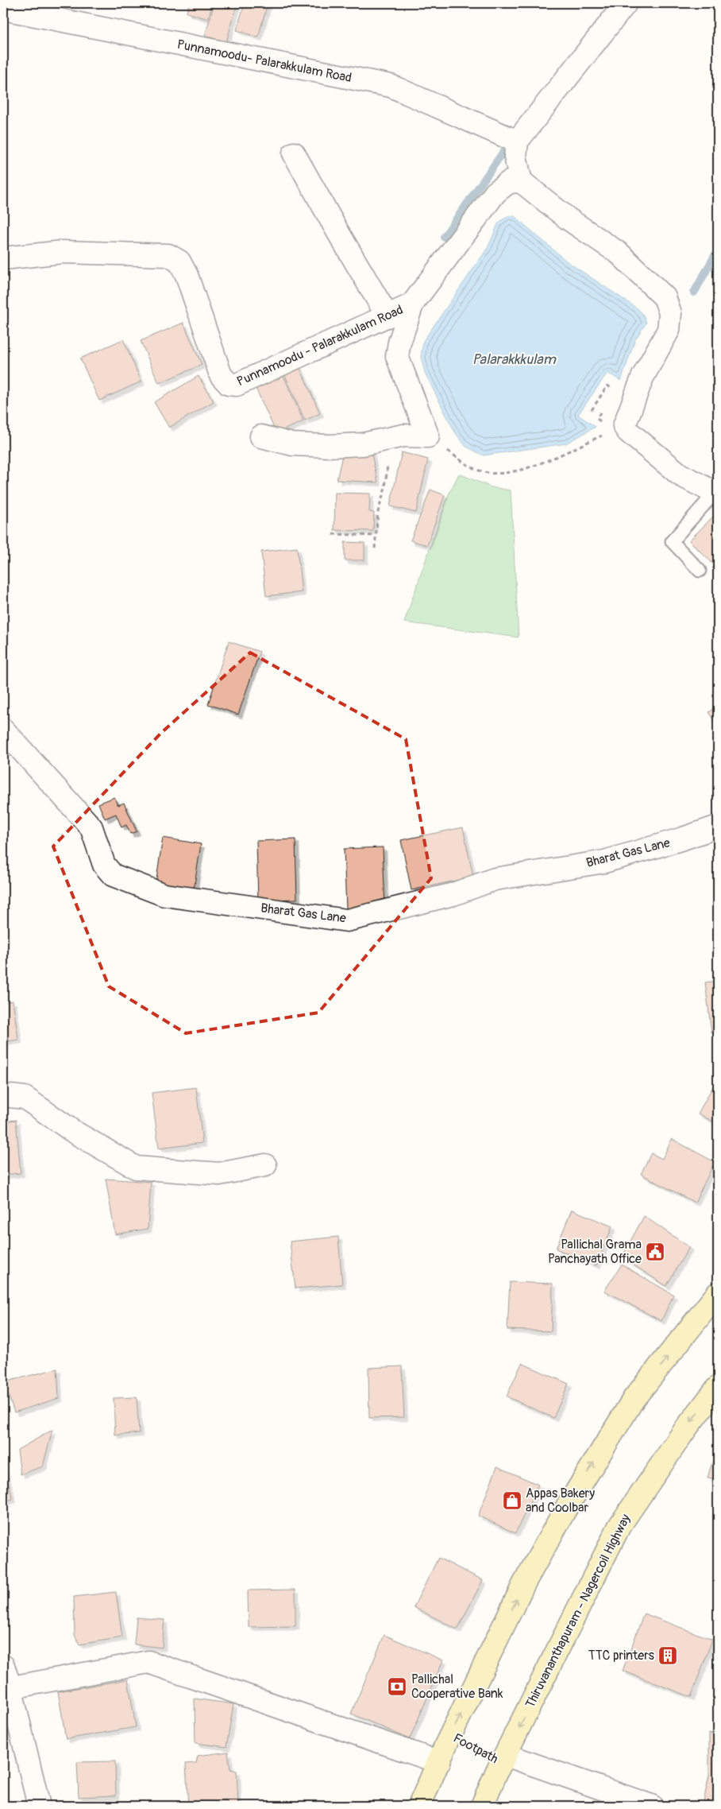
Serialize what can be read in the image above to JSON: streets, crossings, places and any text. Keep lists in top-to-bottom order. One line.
{"streets":{"main road":["Thiruvananthapuram - Nagercoil Highway"],"street":["Punnamoodu- Palarakkulam Road","Punnamoodu - Palarakkulam Road","Bharat Gas Lane"]},"water":["Palarakkkulam"],"places":{"public building":["Pallichal Grama Panchayath Office"],"shop":["Appas Bakery and Coolbar"],"building":["TTC printers"],"bank":["Pallichal Cooperative Bank"]}}
